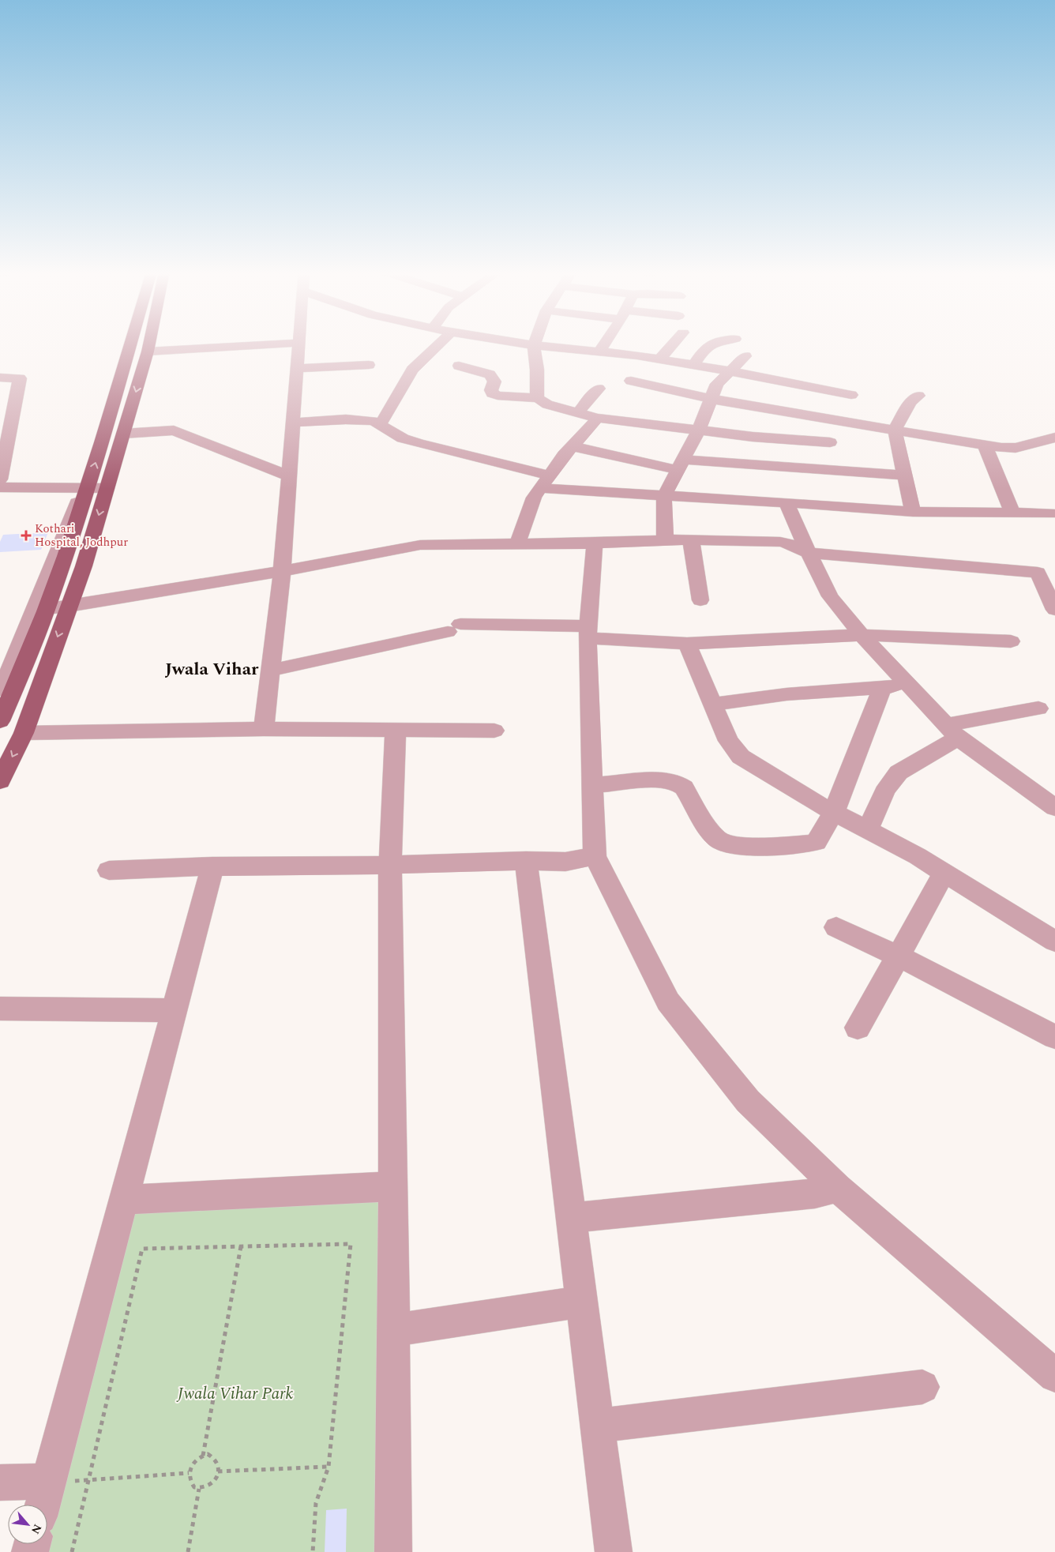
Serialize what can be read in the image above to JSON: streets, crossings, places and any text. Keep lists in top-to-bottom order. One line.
{"districts":["Jwala Vihar"],"parks":["Jwala Vihar Park"],"places":{"health":["Kothari Hospital, Jodhpur"]},"north":"bottom right"}
